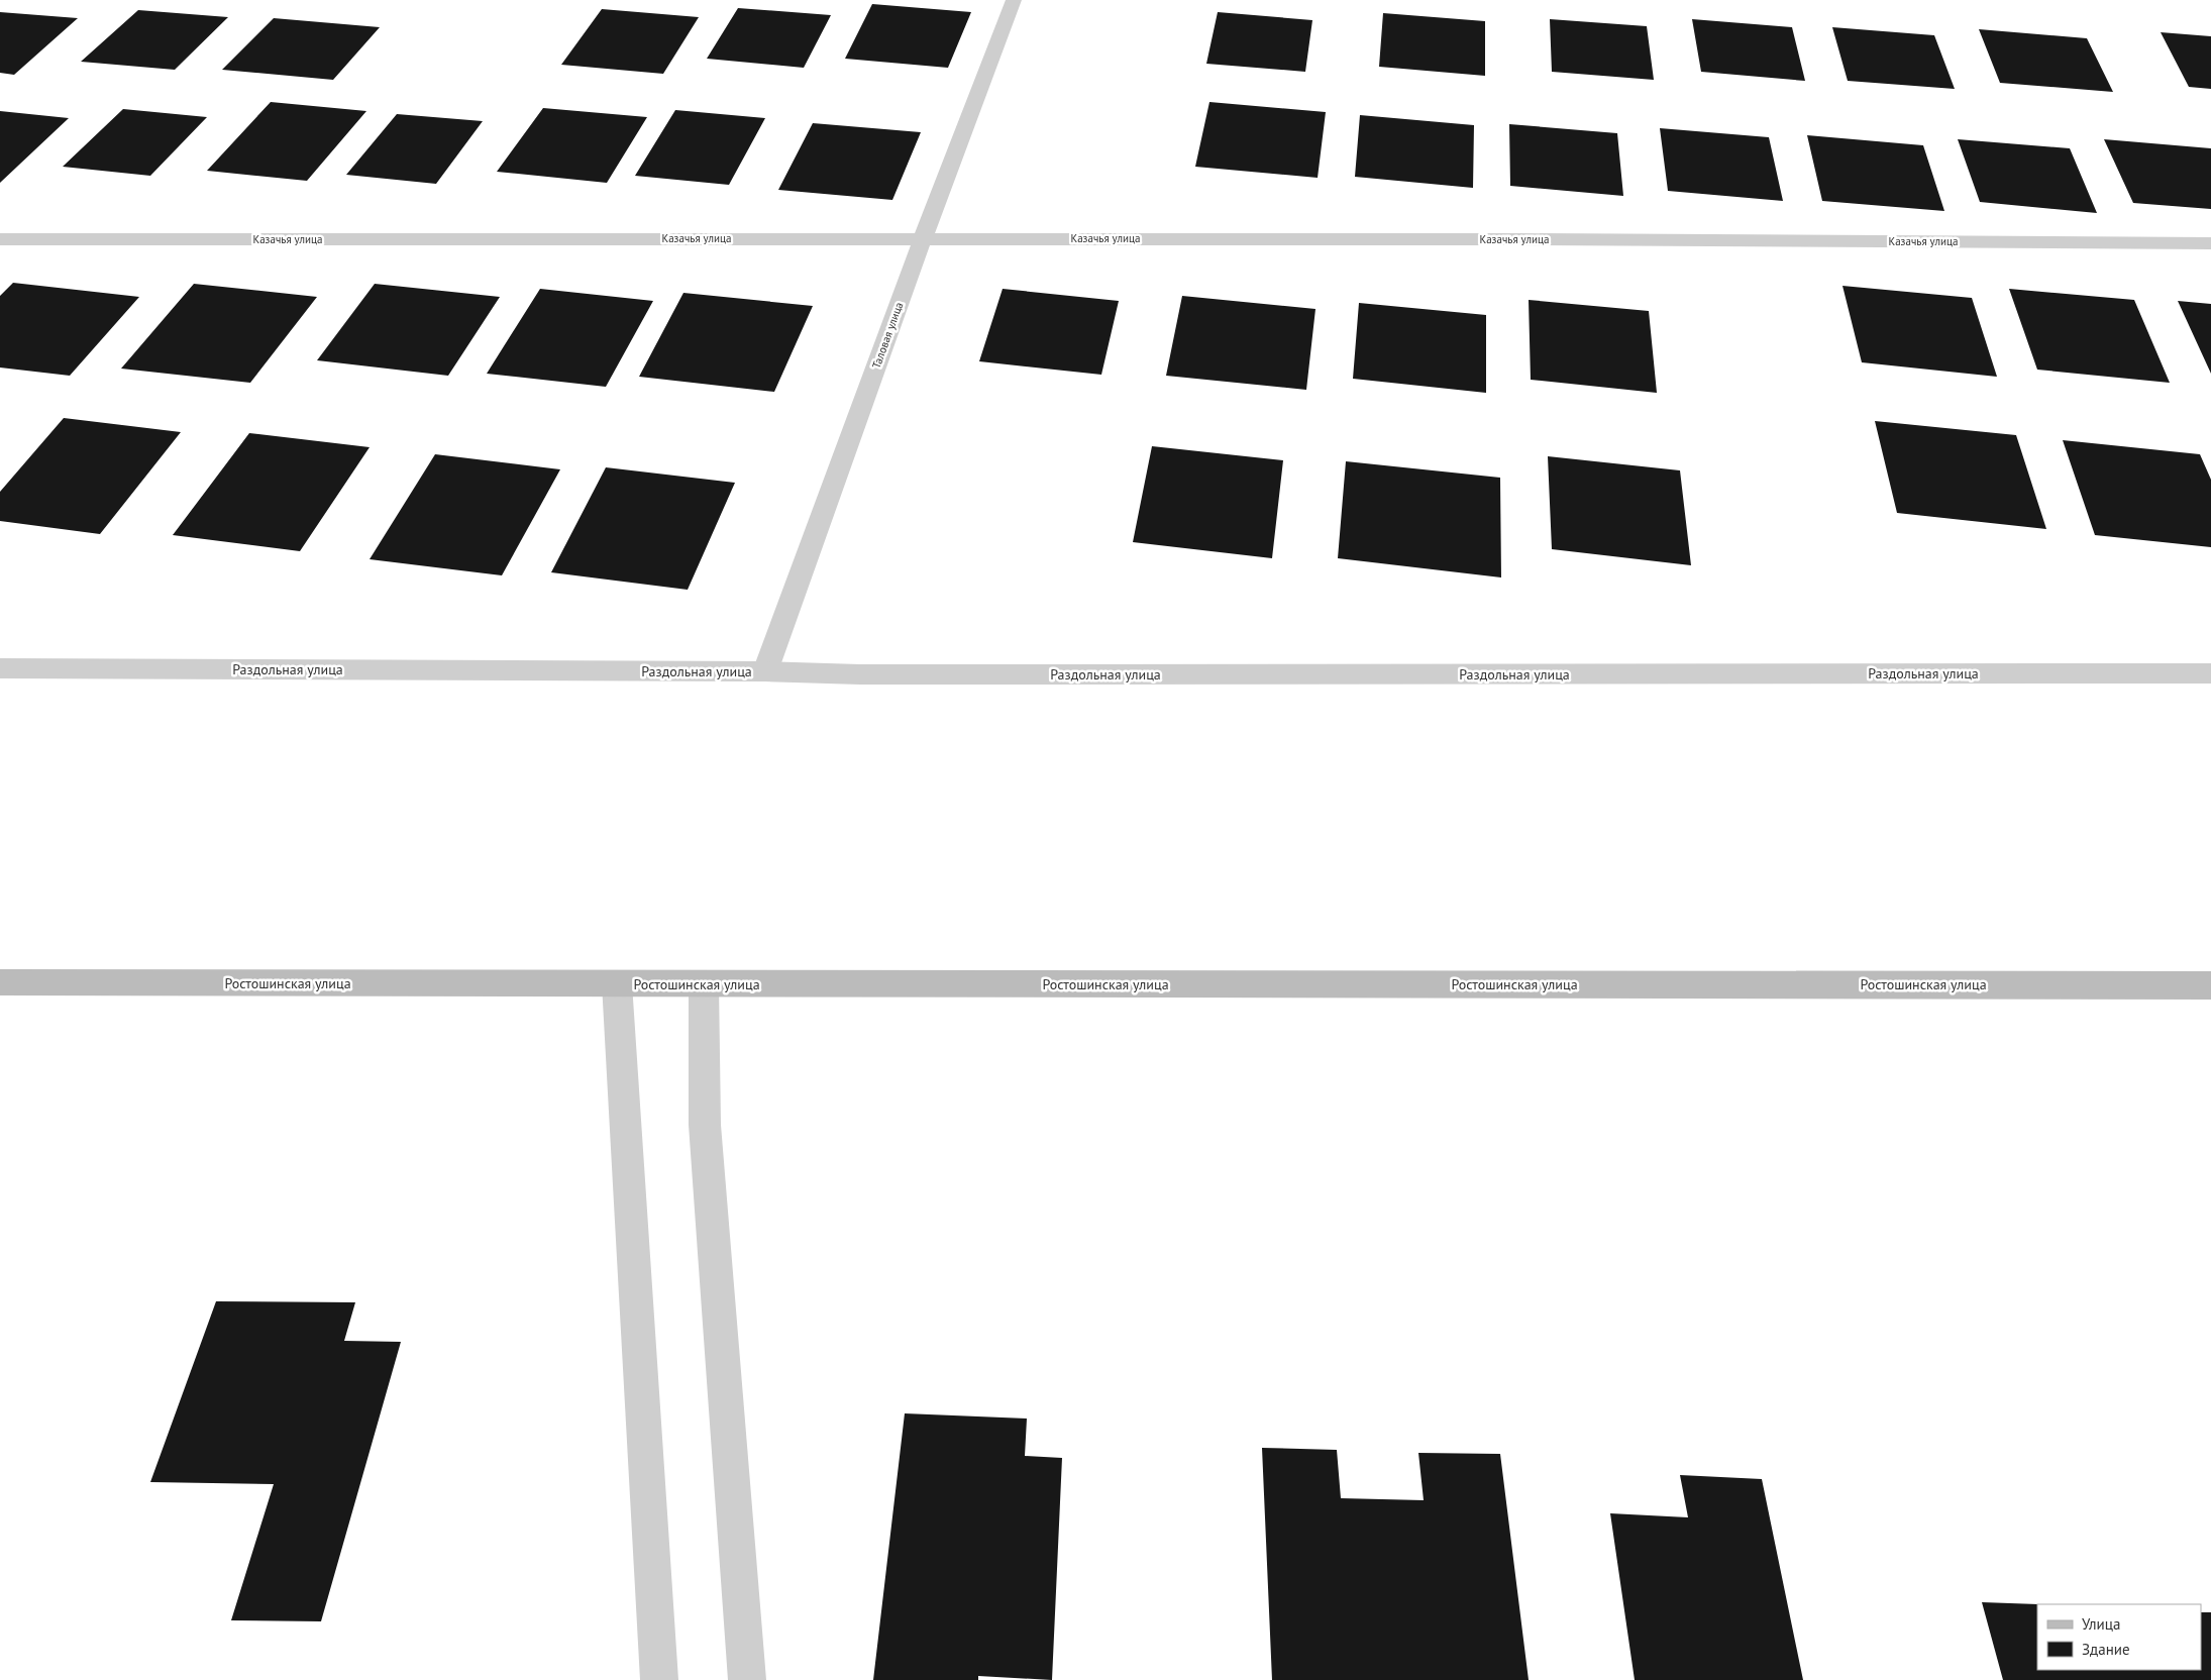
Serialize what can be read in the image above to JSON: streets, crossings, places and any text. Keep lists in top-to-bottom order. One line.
{"streets":{"main road":["Ростошинская улица"],"street":["Казачья улица","Таловая улица","Раздольная улица"]},"crossings":[["Казачья улица","Таловая улица"],["Таловая улица","Раздольная улица"]],"legend":["Улица","Здание"]}
